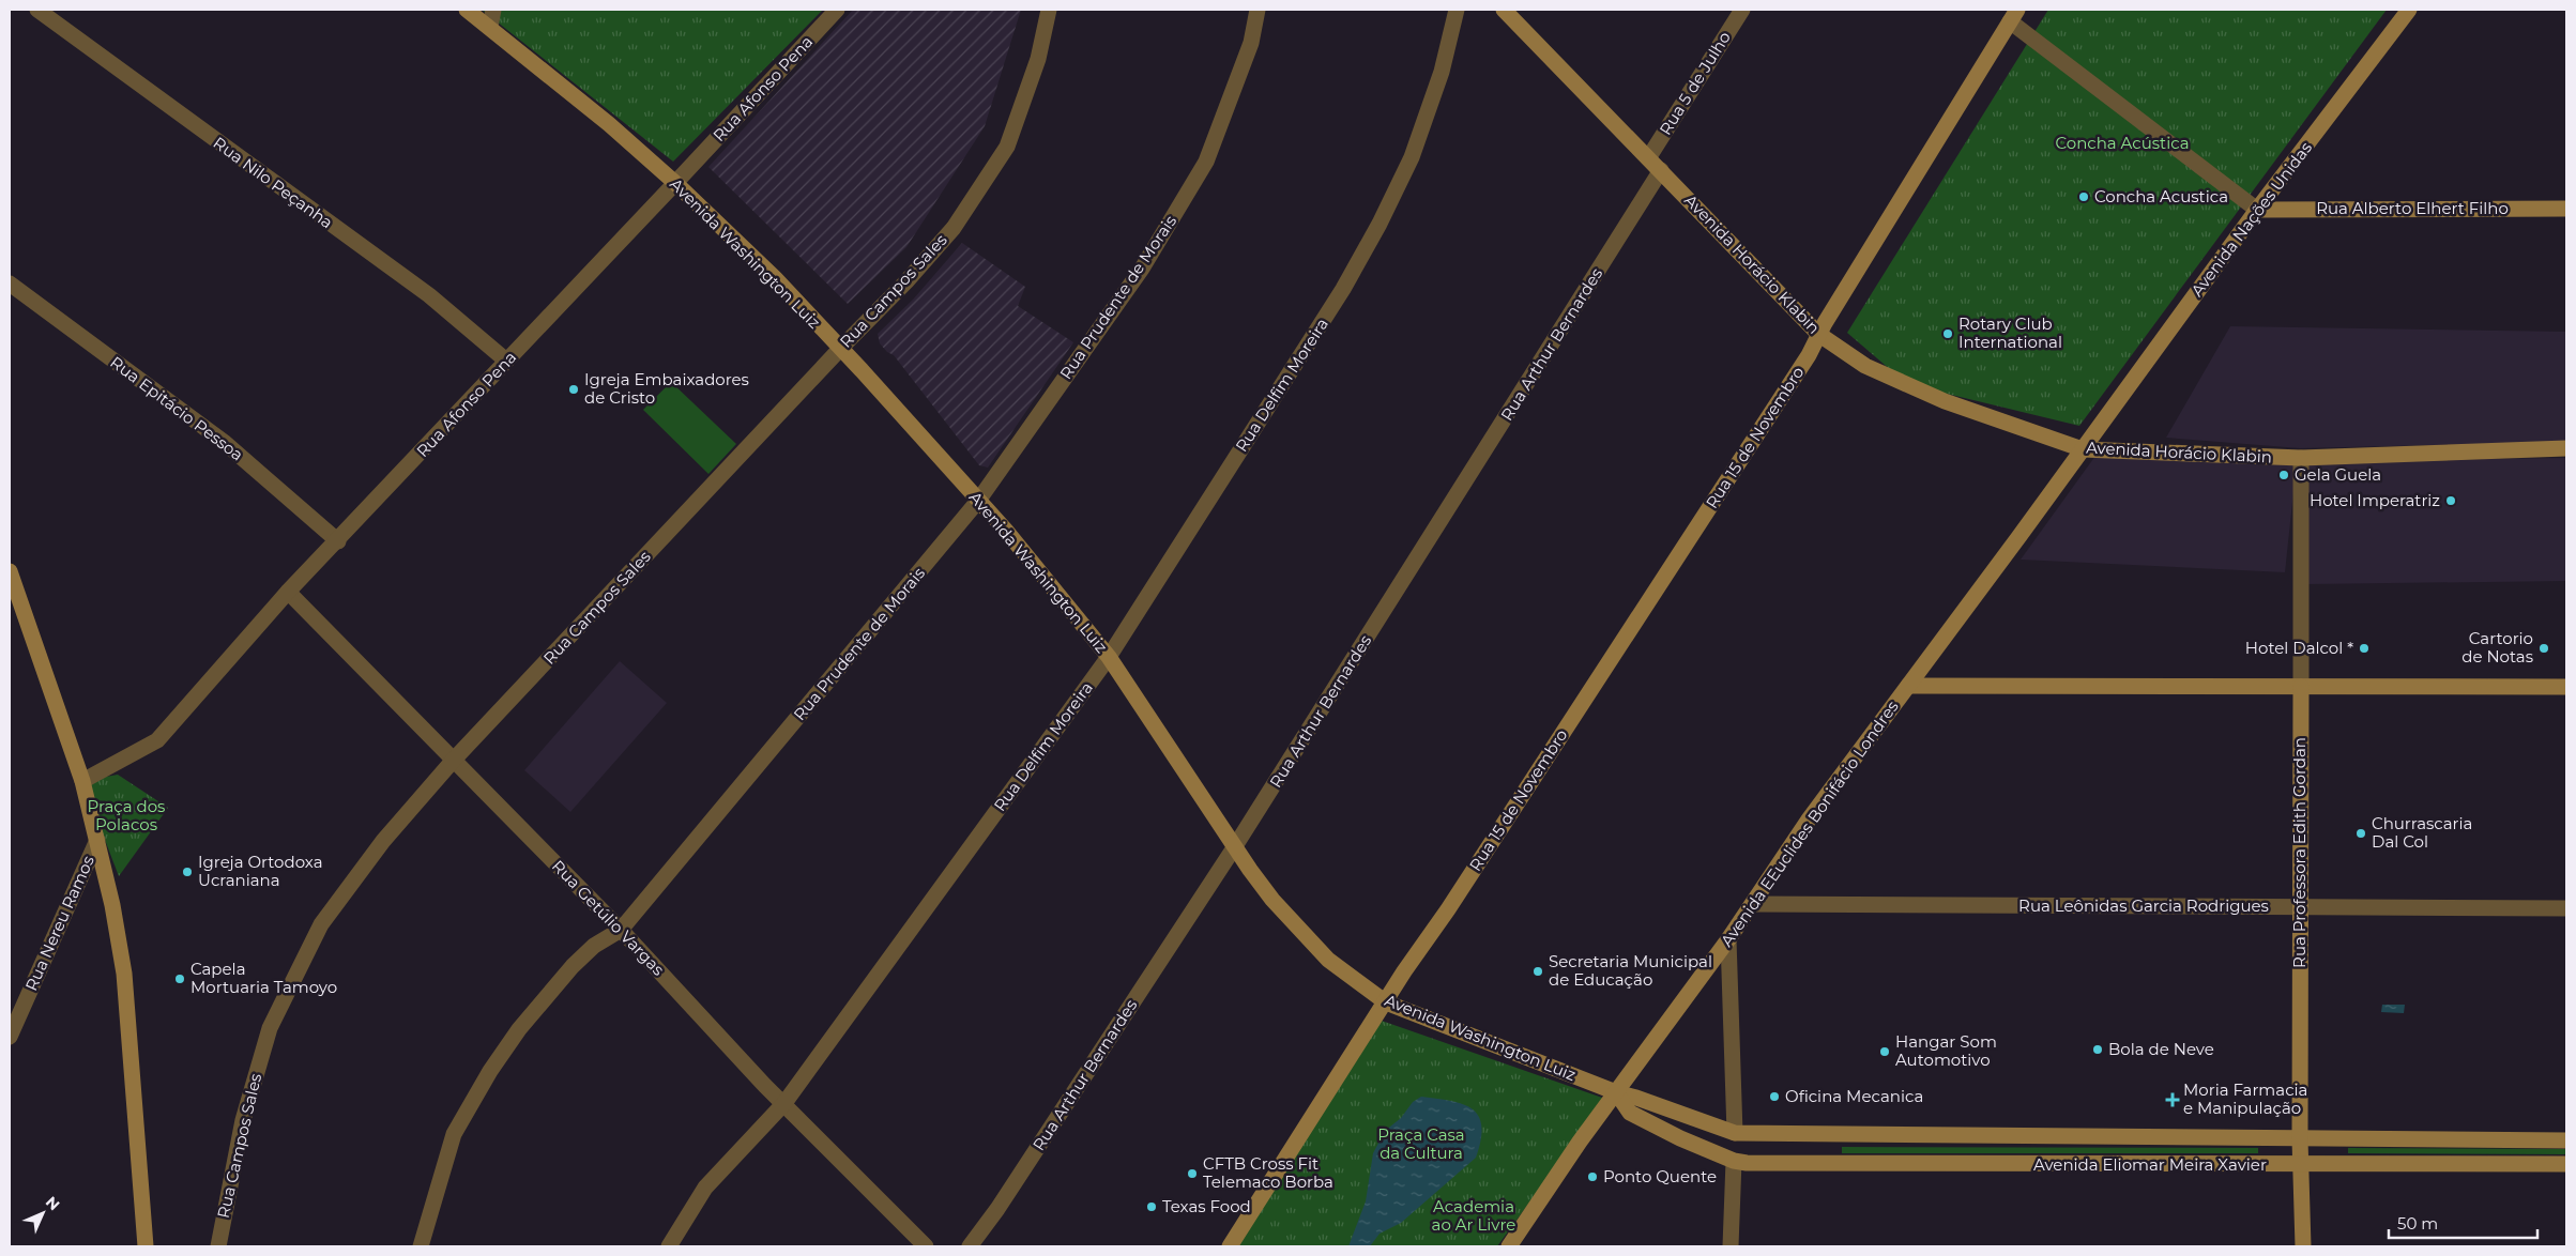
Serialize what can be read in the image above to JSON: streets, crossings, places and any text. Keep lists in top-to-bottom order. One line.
{"streets":{"main road":["Rua Alberto Elhert Filho","Avenida Nações Unidas","Avenida Washington Luiz","Avenida Horácio Klabin","Rua 15 de Novembro","Avenida EEuclides Bonifácio Londres","Rua Professora Edith Gordan","Avenida Eliomar Meira Xavier"],"street":["Rua 5 de Julho","Rua Afonso Pena","Rua Nilo Peçanha","Rua Campos Sales","Rua Prudente de Morais","Rua Arthur Bernardes","Rua Delfim Moreira","Rua Epitácio Pessoa","Rua Leônidas Garcia Rodrigues","Rua Getúlio Vargas","Rua Nereu Ramos"]},"crossings":[["Rua 5 de Julho","Avenida Horácio Klabin"],["Rua Afonso Pena","Rua Nilo Peçanha"],["Rua Afonso Pena","Avenida Washington Luiz"],["Rua Afonso Pena","Rua Epitácio Pessoa"],["Rua Afonso Pena","Rua Getúlio Vargas"],["Rua Alberto Elhert Filho","Avenida Nações Unidas"],["Avenida Nações Unidas","Avenida EEuclides Bonifácio Londres"],["Avenida Washington Luiz","Rua Campos Sales"],["Avenida Washington Luiz","Rua Prudente de Morais"],["Avenida Washington Luiz","Rua Arthur Bernardes"],["Avenida Washington Luiz","Rua Delfim Moreira"],["Avenida Washington Luiz","Rua 15 de Novembro"],["Avenida Washington Luiz","Avenida EEuclides Bonifácio Londres"],["Avenida Washington Luiz","Avenida Eliomar Meira Xavier"],["Avenida Horácio Klabin","Rua Arthur Bernardes"],["Avenida Horácio Klabin","Rua 15 de Novembro"],["Avenida Horácio Klabin","Avenida EEuclides Bonifácio Londres"],["Avenida Horácio Klabin","Rua Professora Edith Gordan"],["Rua Campos Sales","Rua Getúlio Vargas"],["Rua Prudente de Morais","Rua Getúlio Vargas"],["Rua Delfim Moreira","Rua Getúlio Vargas"],["Avenida EEuclides Bonifácio Londres","Rua Leônidas Garcia Rodrigues"],["Rua Professora Edith Gordan","Rua Leônidas Garcia Rodrigues"],["Rua Professora Edith Gordan","Avenida Eliomar Meira Xavier"]],"parks":["Concha Acústica","Praça dos Polacos","Praça Casa da Cultura","Academia ao Ar Livre"],"places":{"other":["Concha Acustica","Rotary Club International","Igreja Embaixadores de Cristo","Gela Guela","Hotel Imperatriz","Hotel Dalcol *","Cartorio de Notas","Churrascaria Dal Col","Igreja Ortodoxa Ucraniana","Secretaria Municipal de Educação","Capela Mortuaria Tamoyo","Bola de Neve","Hangar Som Automotivo","Oficina Mecanica","CFTB Cross Fit Telemaco Borba","Ponto Quente","Texas Food"],"health":["Moria Farmacia e Manipulação"]},"scale_bar":"50 m","north":"top right"}
